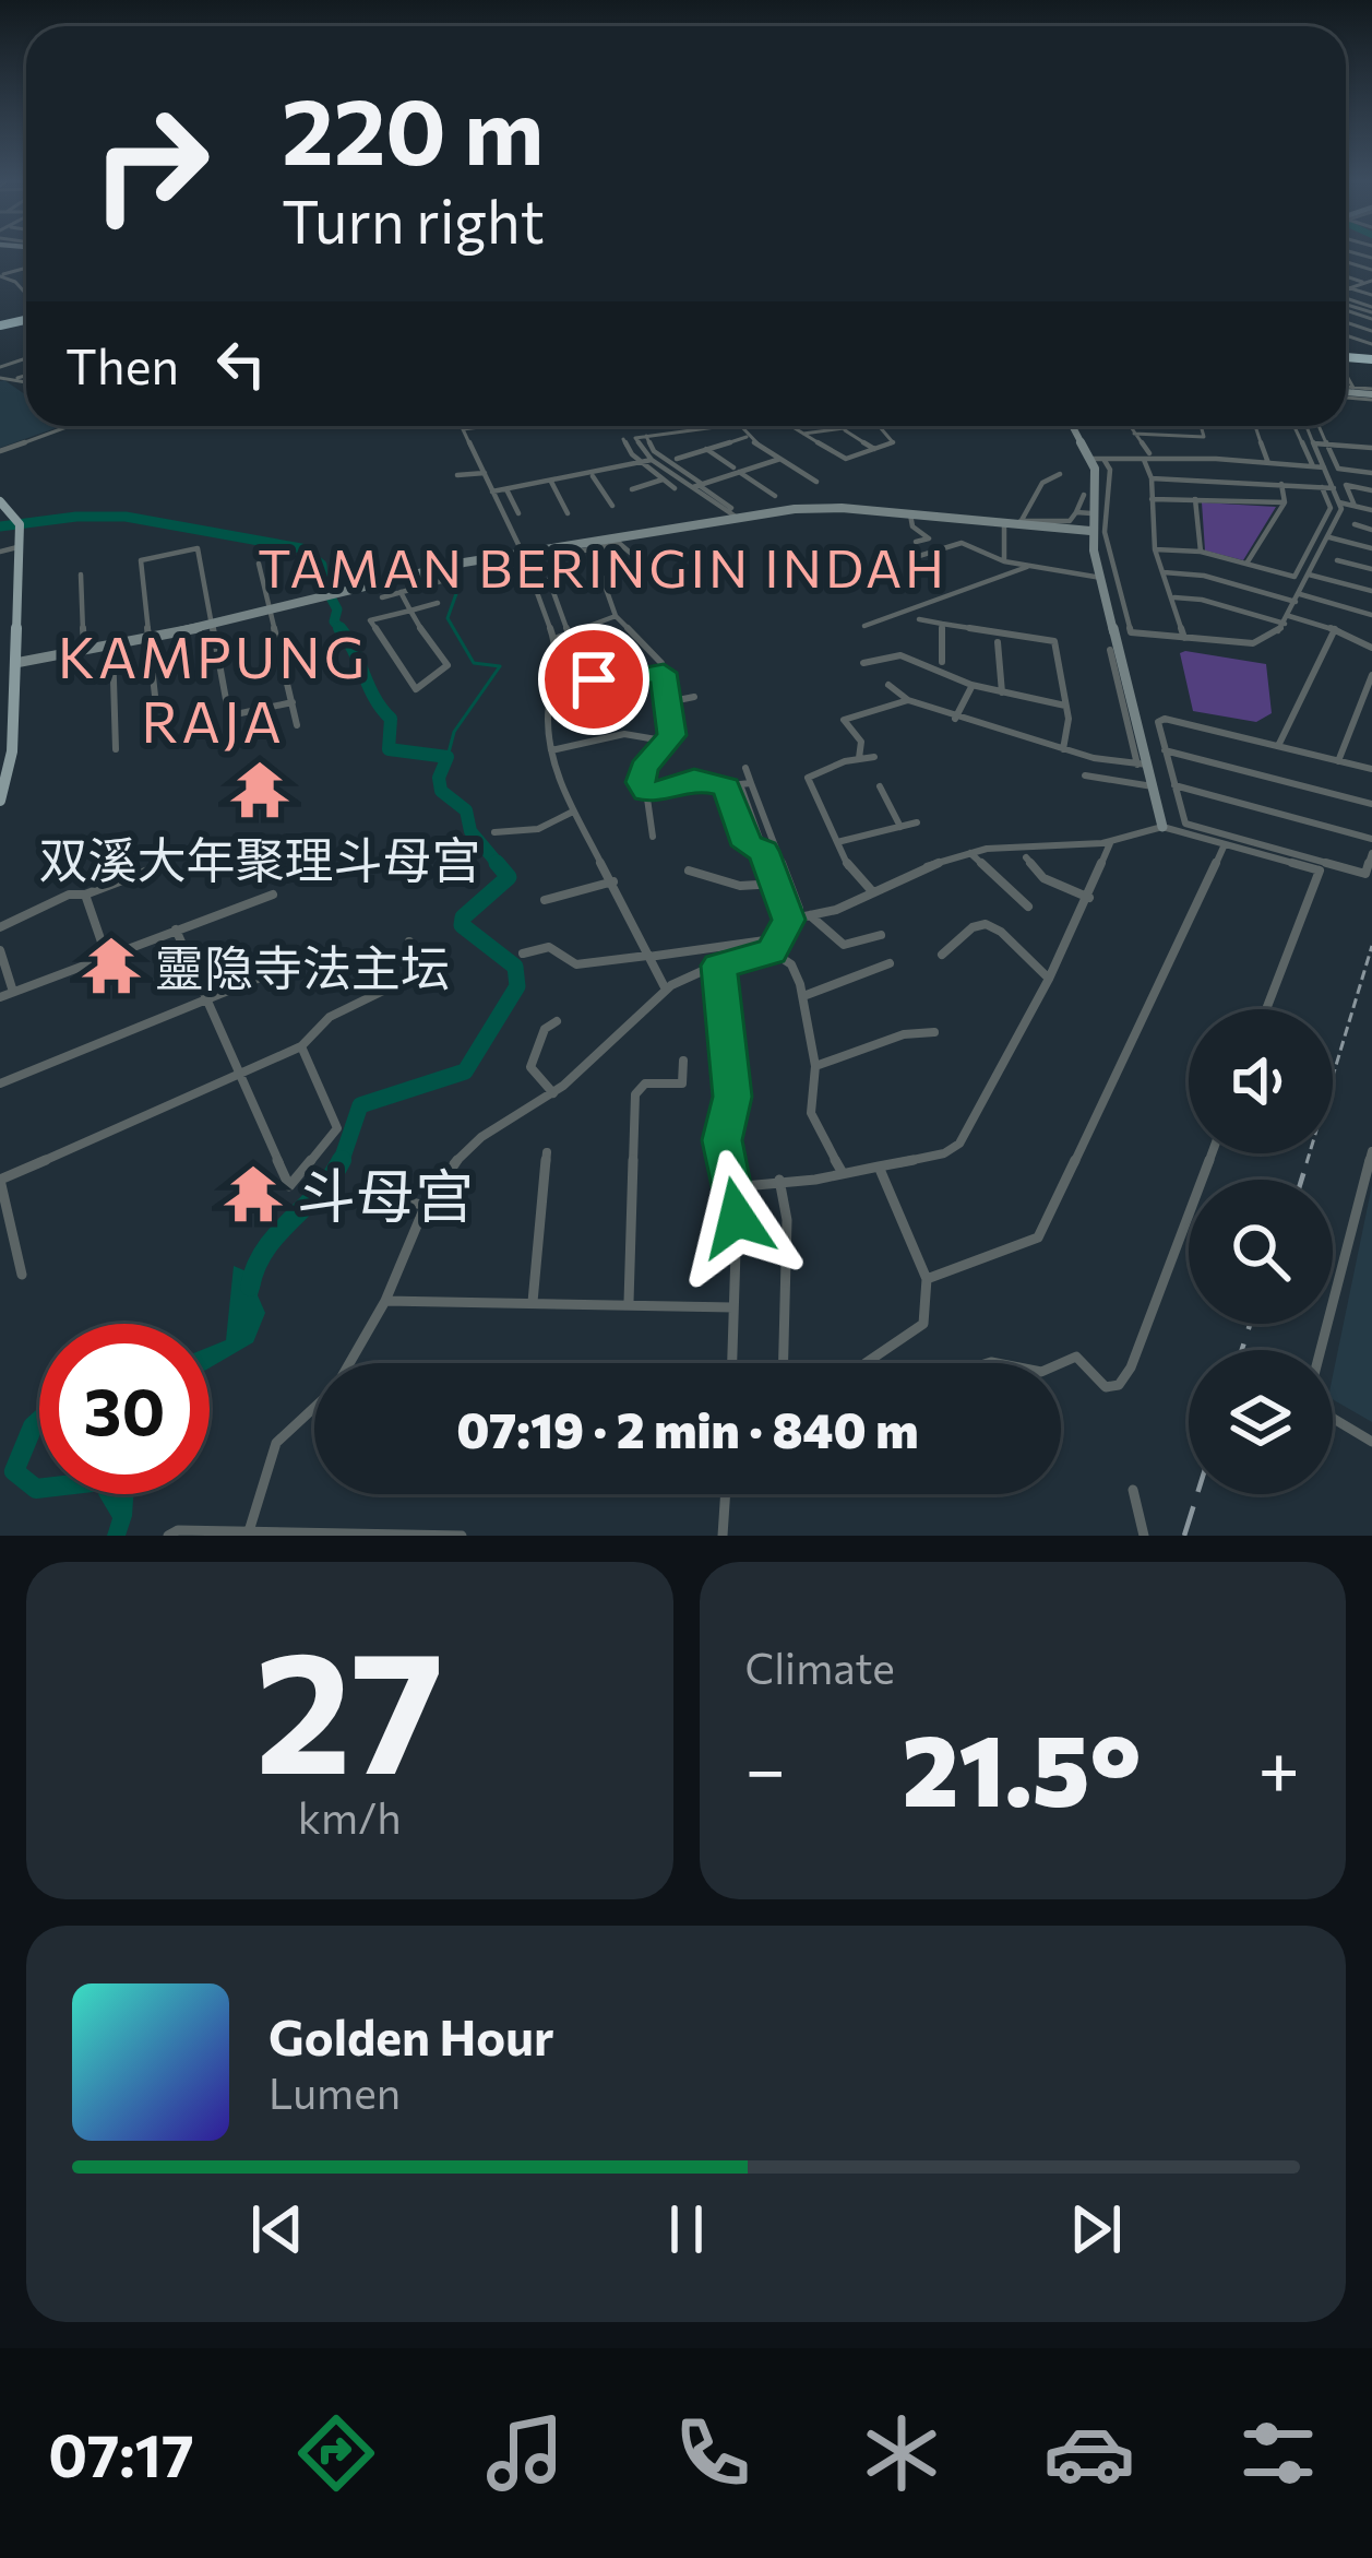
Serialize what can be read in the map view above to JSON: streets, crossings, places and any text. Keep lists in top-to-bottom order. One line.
{"districts":["TAMAN BERINGIN INDAH","KAMPUNG RAJA"],"places":{"temple":["双溪大年聚理斗母宫","靈隐寺法主坛","斗母宫"]},"page":{"turn":["220 m","Turn right"],"then":"Then","limit":"30","trip":"07:19 · 2 min · 840 m","tile":[["27","km/h"],"Climate"],"heat":["−","21.5°","+"],"song":["Golden Hour","Lumen"],"tabs":"07:17"}}
